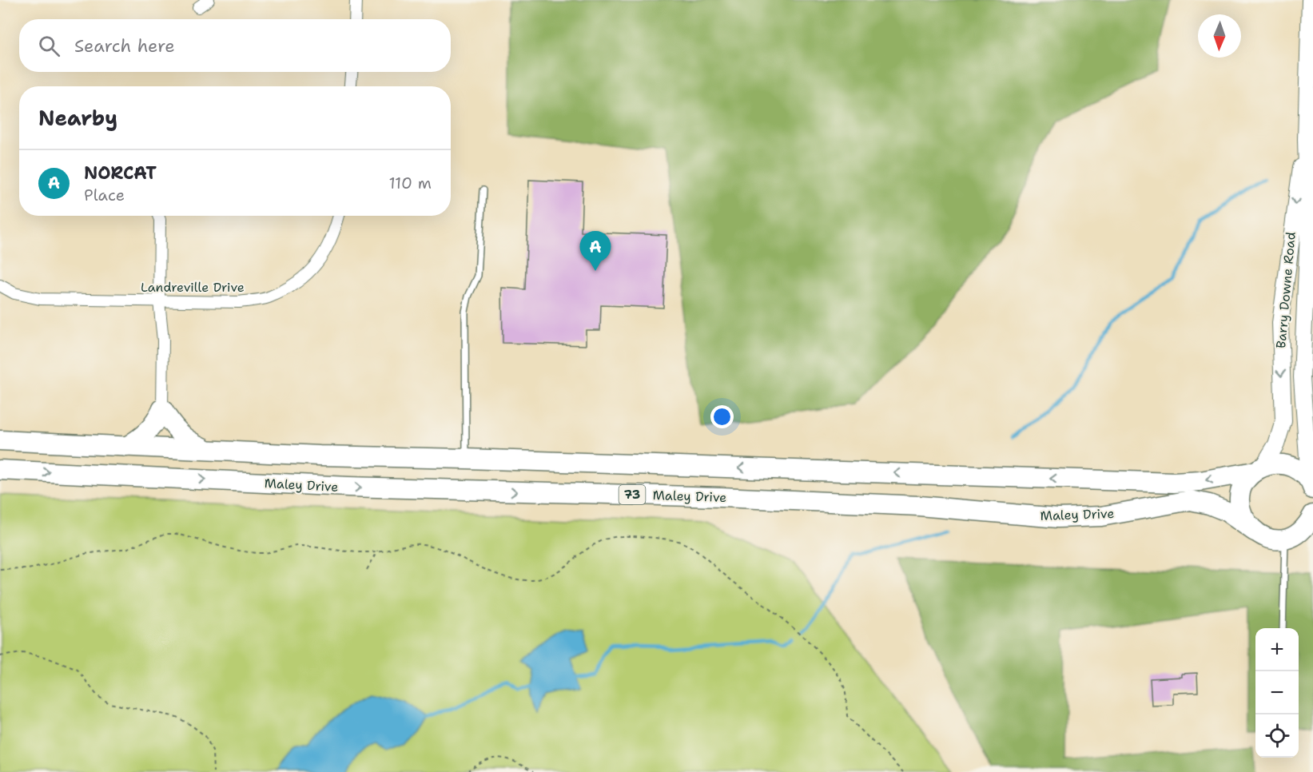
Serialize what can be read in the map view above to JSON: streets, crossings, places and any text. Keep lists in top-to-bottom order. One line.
{"streets":{"highway":["Maley Drive","73"],"main road":["Barry Downe Road"],"street":["Landreville Drive"]},"north":"bottom","page":{"search":"Search here","heading":"Nearby","list":[{"mark":"A","name":"NORCAT","note":"Place","value":"110 m"}],"pins":"A","map_buttons":["+","−"]}}
